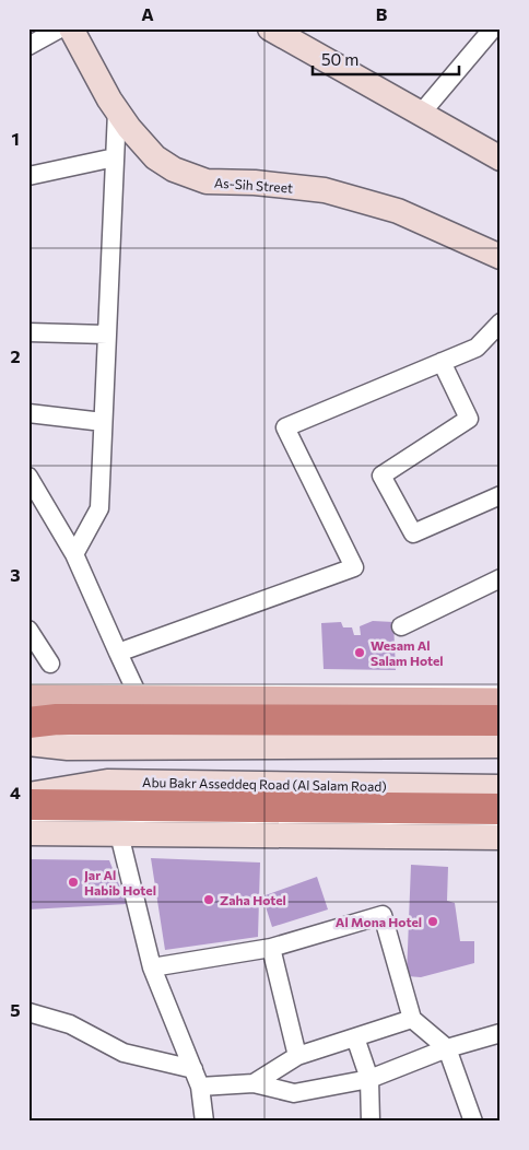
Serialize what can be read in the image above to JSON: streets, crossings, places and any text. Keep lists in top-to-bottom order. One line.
{"streets":{"highway":["Abu Bakr Asseddeq Road (Al Salam Road)"],"main road":["As-Sih Street"]},"places":["Wesam Al Salam Hotel","Jar Al Habib Hotel","Zaha Hotel","Al Mona Hotel"],"scale_bar":"50 m","grid":{"columns":["A","B"],"rows":["1","2","3","4","5"]}}
